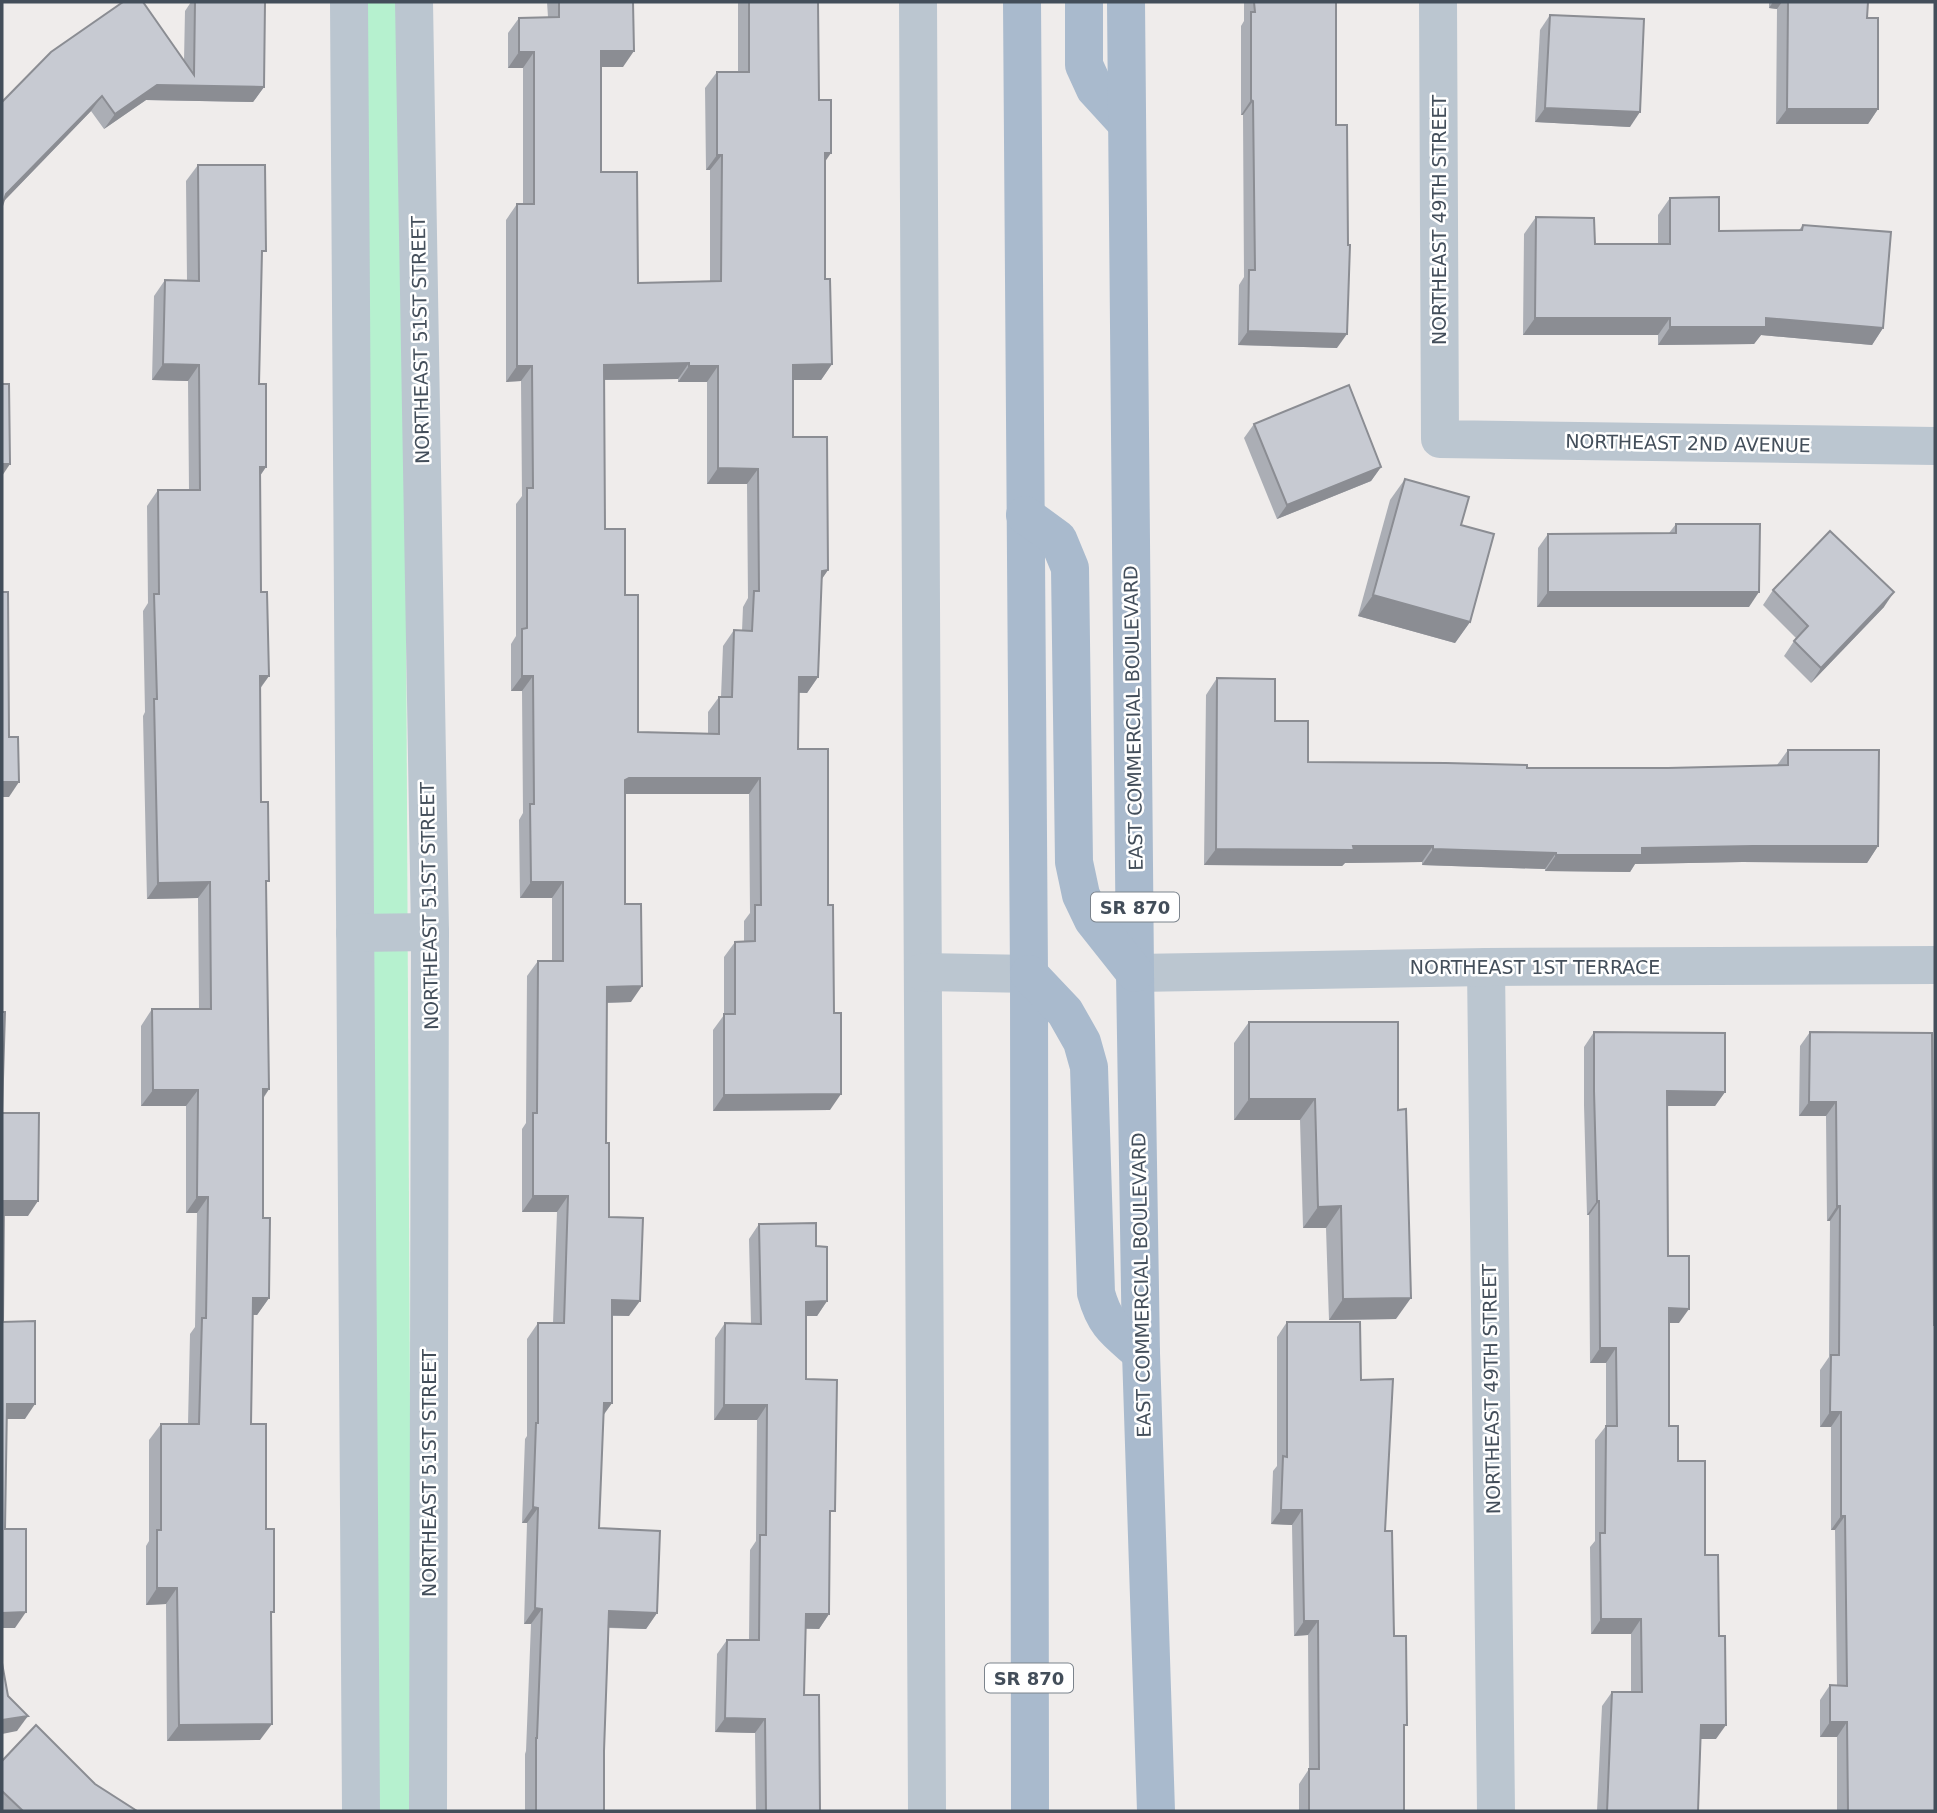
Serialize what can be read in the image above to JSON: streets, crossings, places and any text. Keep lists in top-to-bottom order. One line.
{"streets":{"main road":["EAST COMMERCIAL BOULEVARD","SR 870"],"street":["NORTHEAST 49TH STREET","NORTHEAST 51ST STREET","NORTHEAST 2ND AVENUE","NORTHEAST 1ST TERRACE"]},"crossings":[["NORTHEAST 49TH STREET","NORTHEAST 2ND AVENUE"],["NORTHEAST 49TH STREET","NORTHEAST 1ST TERRACE"],["EAST COMMERCIAL BOULEVARD","NORTHEAST 1ST TERRACE"]]}
